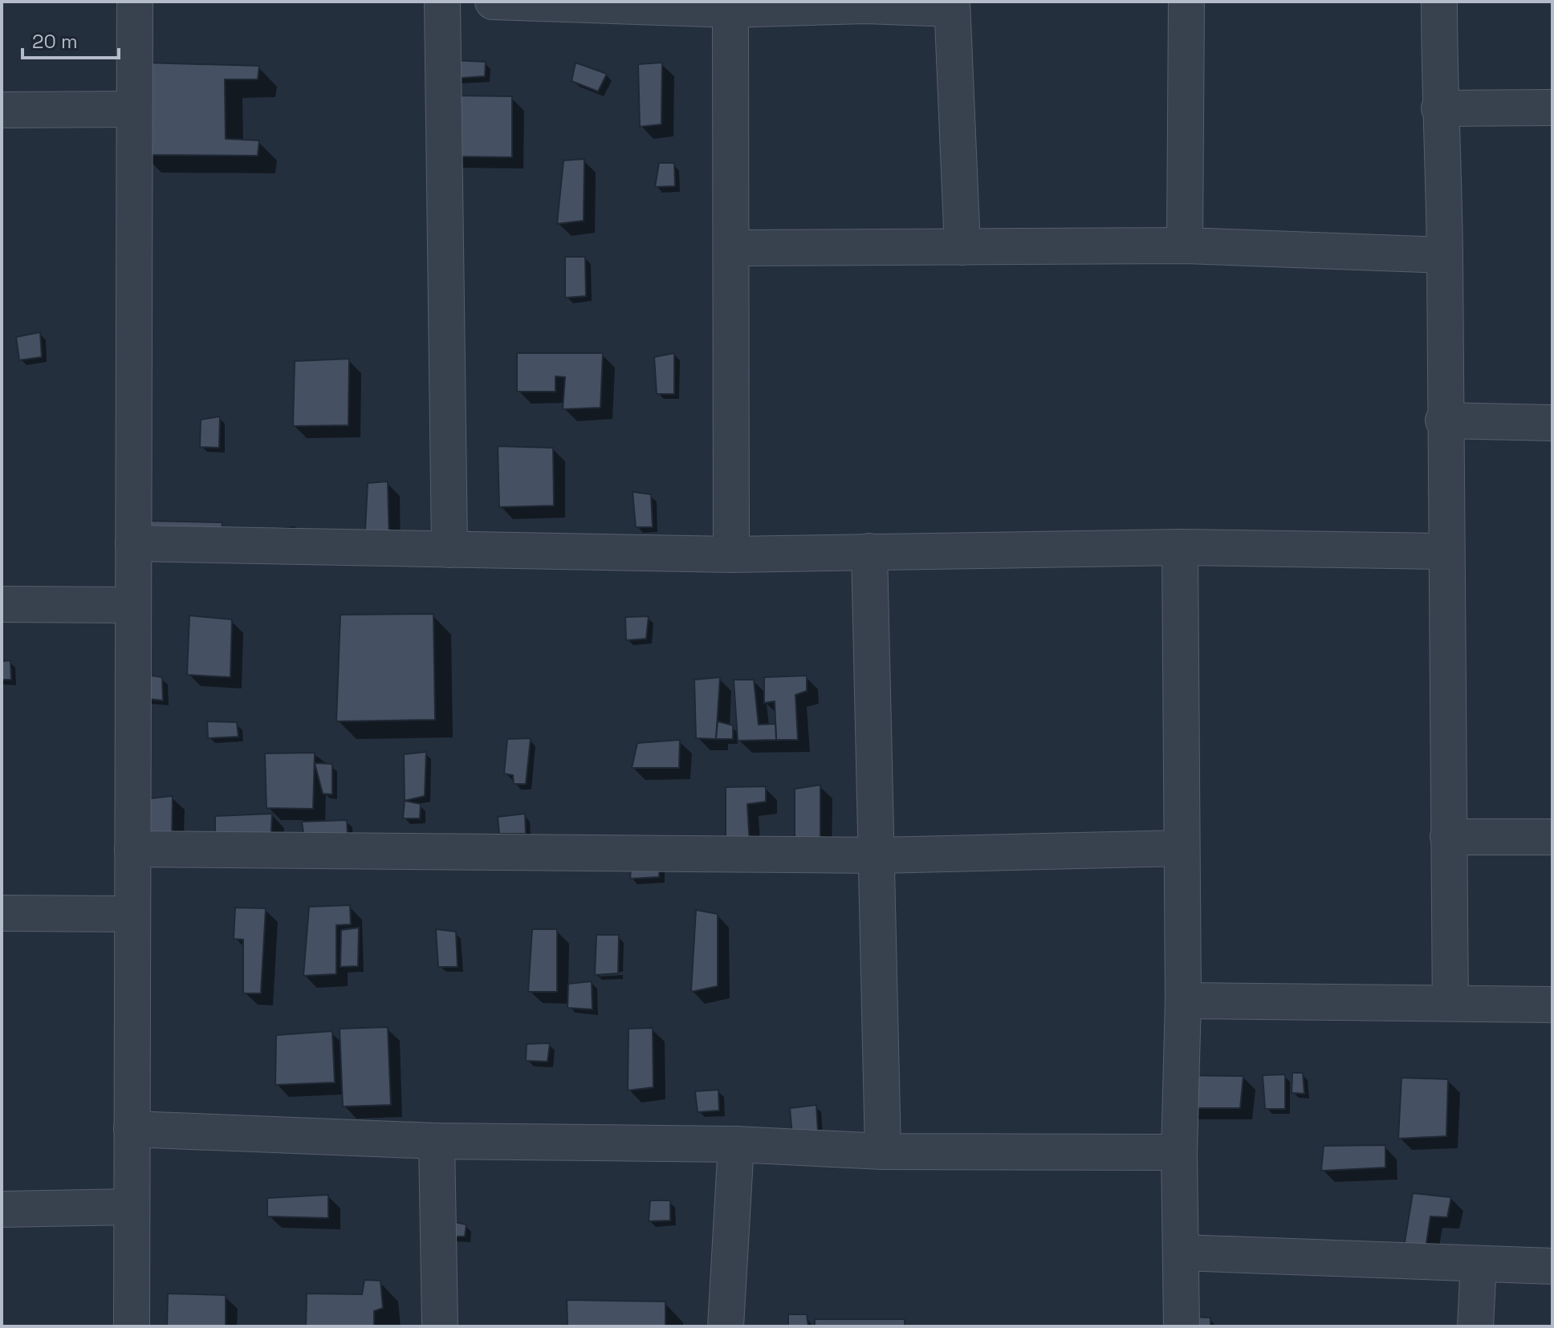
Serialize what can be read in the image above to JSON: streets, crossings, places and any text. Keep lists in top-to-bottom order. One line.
{"scale_bar":"20 m"}
